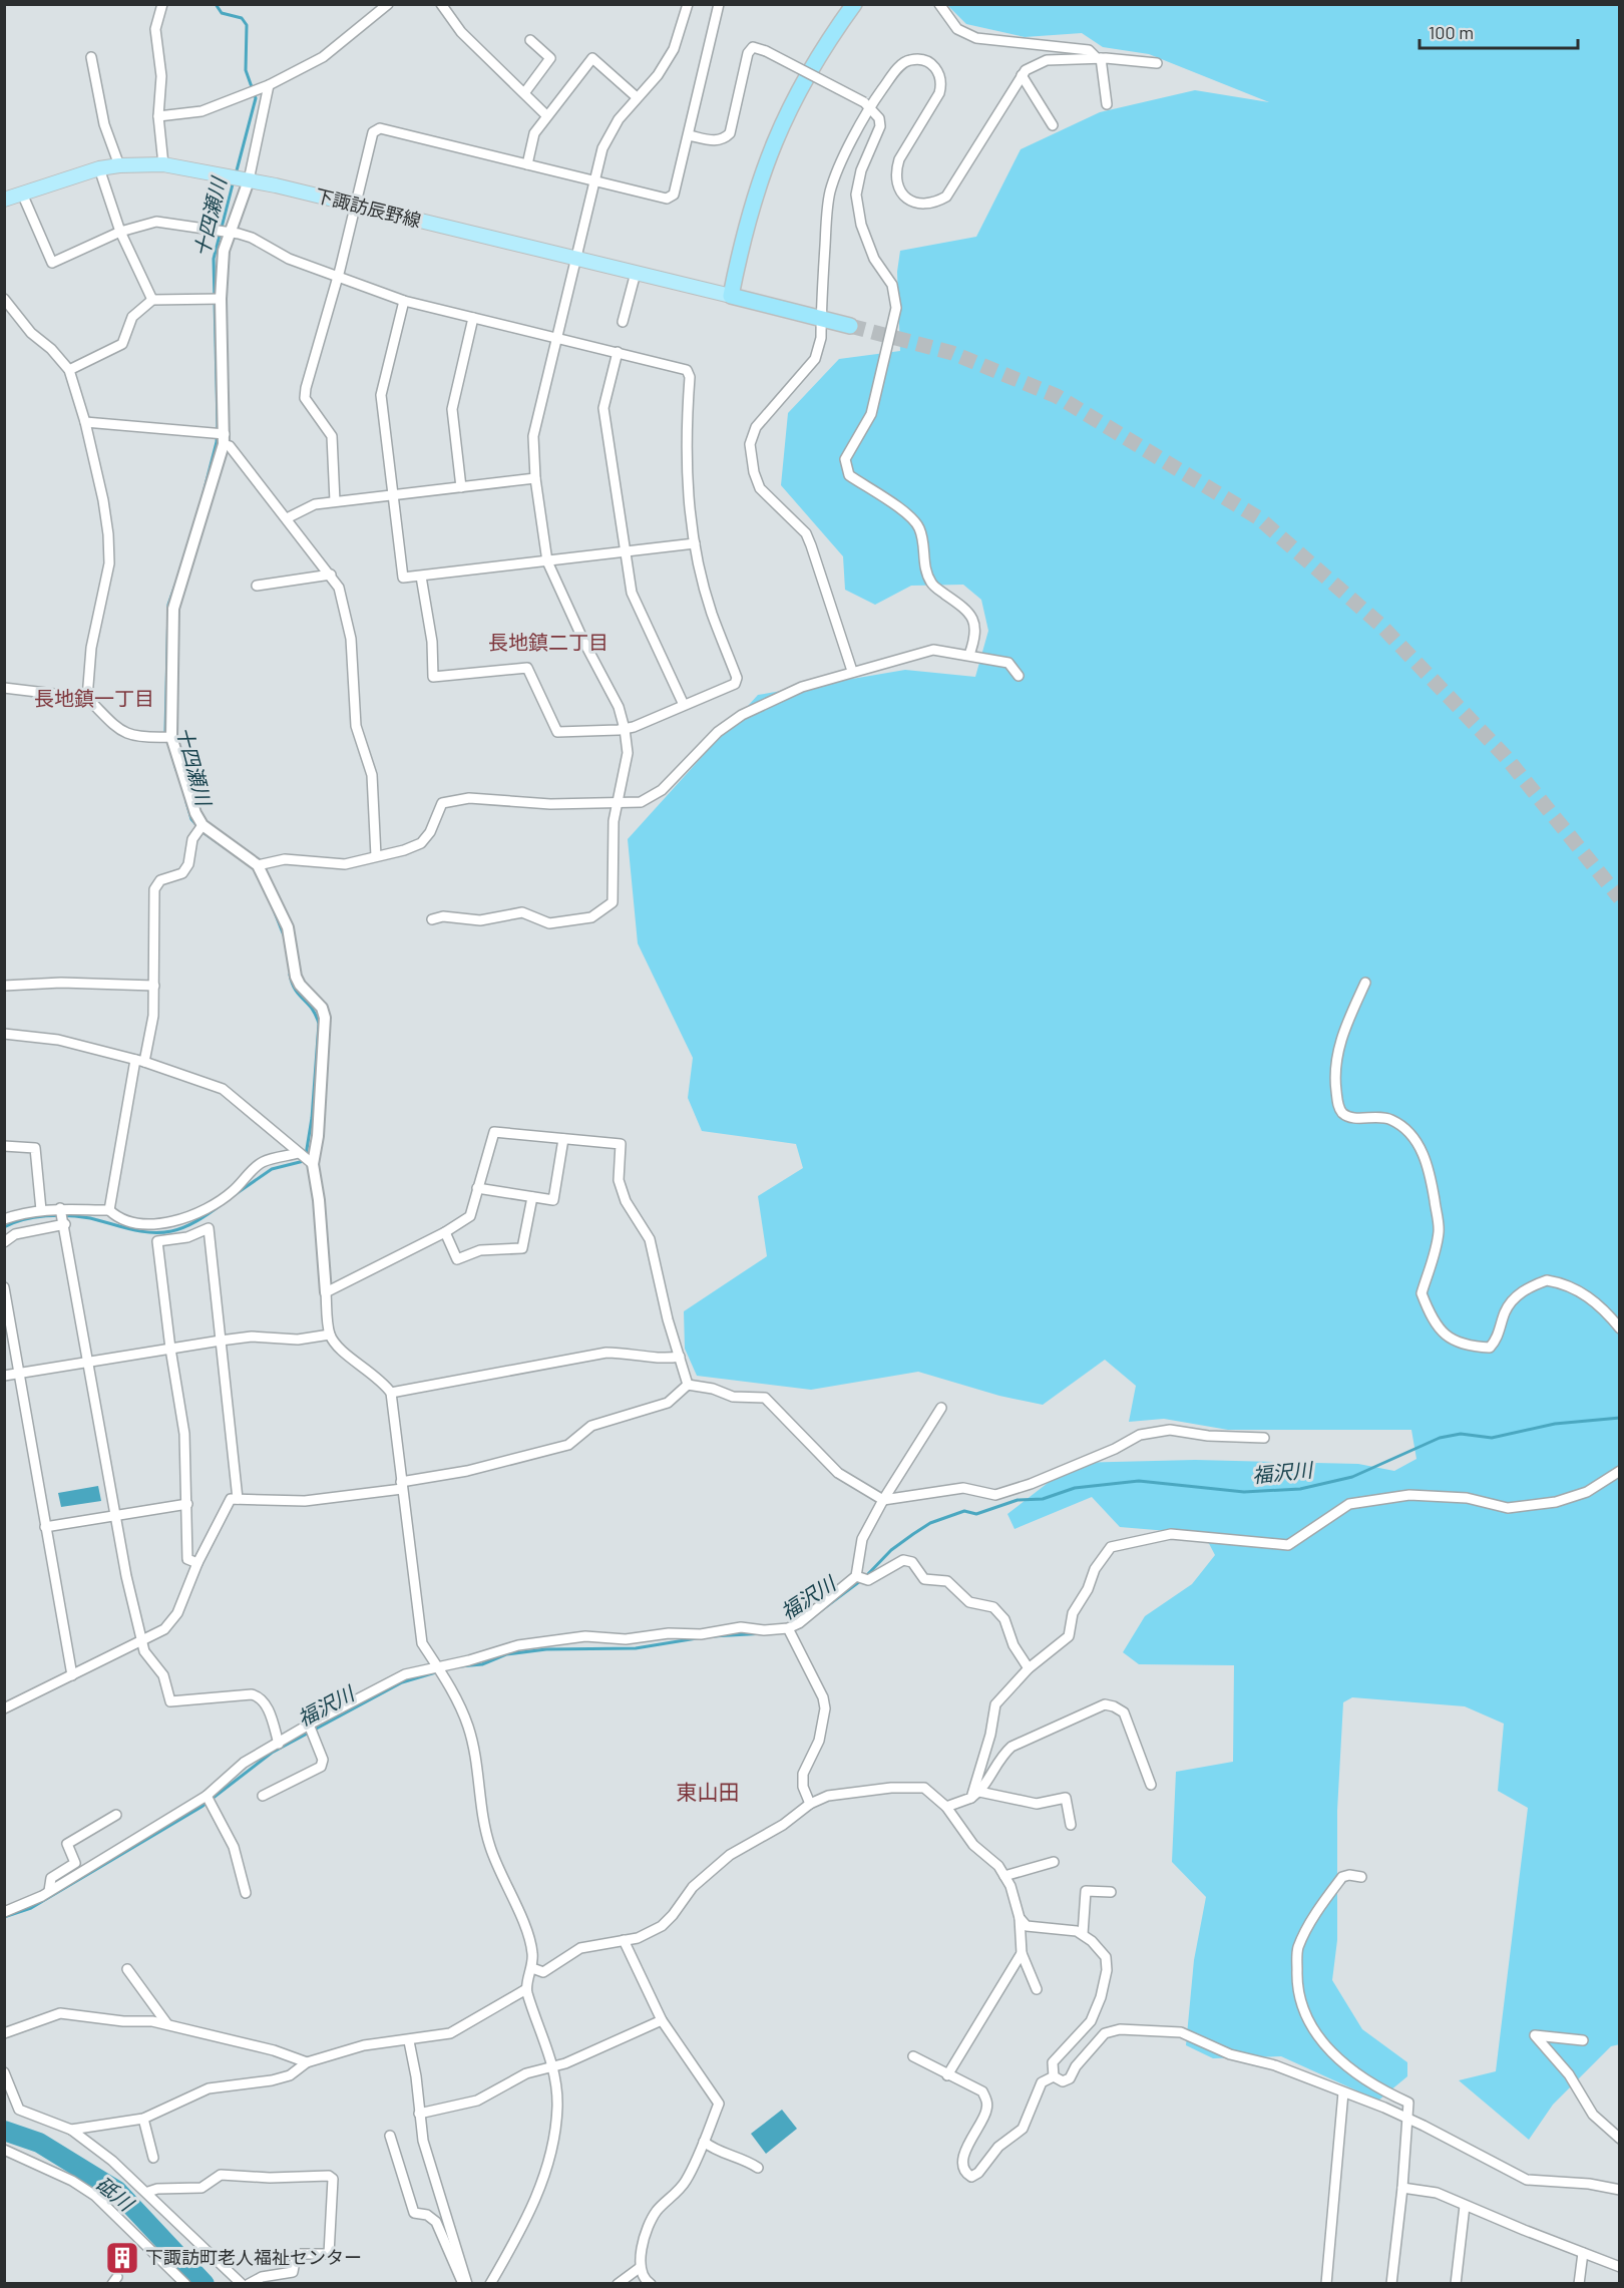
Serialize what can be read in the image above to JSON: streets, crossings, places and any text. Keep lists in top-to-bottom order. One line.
{"streets":{"main road":["下諏訪辰野線"]},"districts":["長地鎮二丁目","長地鎮一丁目","東山田"],"water":["十四瀬川","福沢川","砥川"],"places":{"building":["下諏訪町老人福祉センター"]},"scale_bar":"100 m"}
